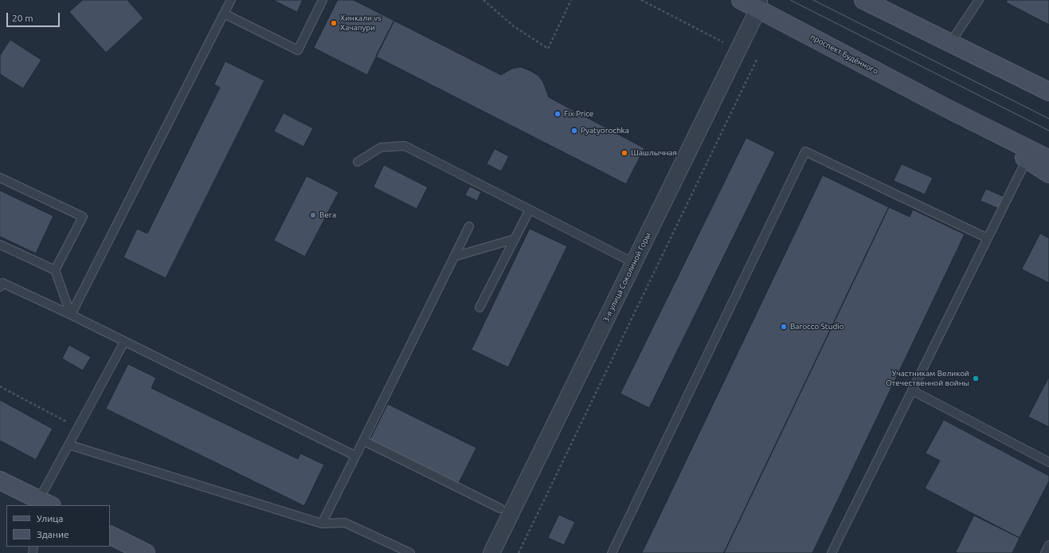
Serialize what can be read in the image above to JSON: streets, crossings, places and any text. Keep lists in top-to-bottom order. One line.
{"streets":{"main road":["проспект Будённого"],"street":["3-я улица Соколиной Горы"]},"crossings":[["проспект Будённого","3-я улица Соколиной Горы"]],"places":["Хинкали vs Хачапури","Fix Price","Pyatyorochka","Шашлычная","Вега","Barocco Studio","Участникам Великой Отечественной войны"],"legend":["Улица","Здание"],"scale_bar":"20 m"}
